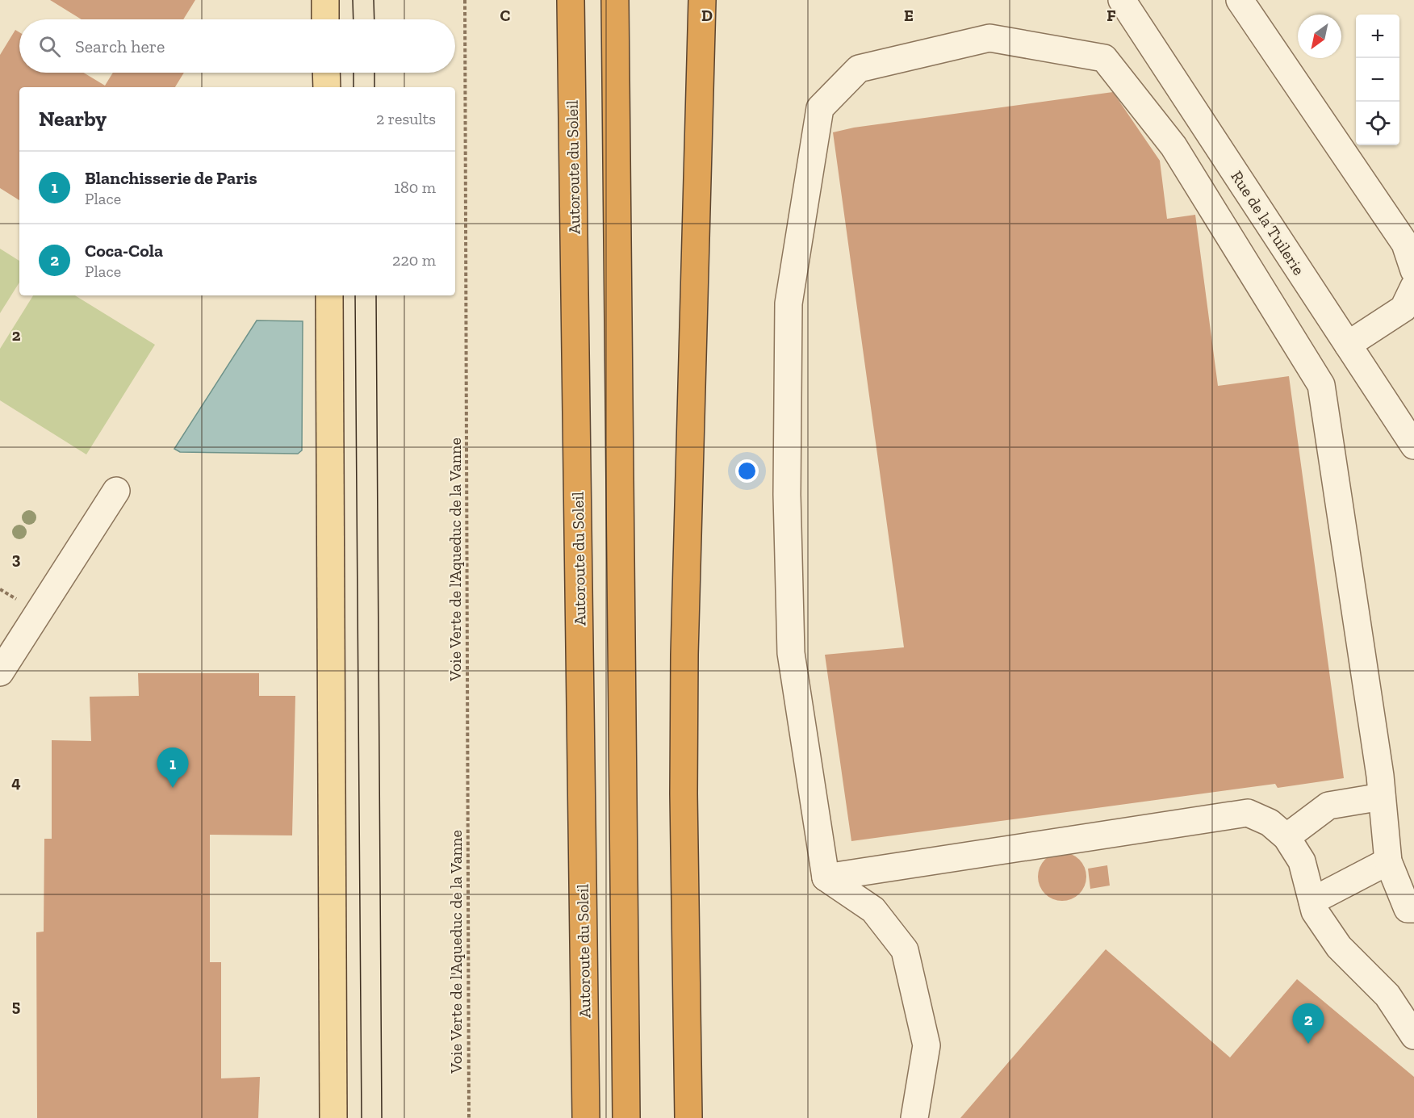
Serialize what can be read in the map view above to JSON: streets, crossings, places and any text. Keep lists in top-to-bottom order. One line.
{"streets":{"highway":["Autoroute du Soleil"],"street":["Rue de la Tuilerie"],"path":["Voie Verte de l'Aqueduc de la Vanne"]},"north":"bottom left","page":{"map_buttons":["+","−"],"search":"Search here","heading":["Nearby","2 results"],"list":[{"mark":"1","name":"Blanchisserie de Paris","note":"Place","value":"180 m"},{"mark":"2","name":"Coca-Cola","note":"Place","value":"220 m"}],"pins":["1","2"]},"grid":{"columns":["C","D","E","F"],"rows":["2","3","4","5"]}}
